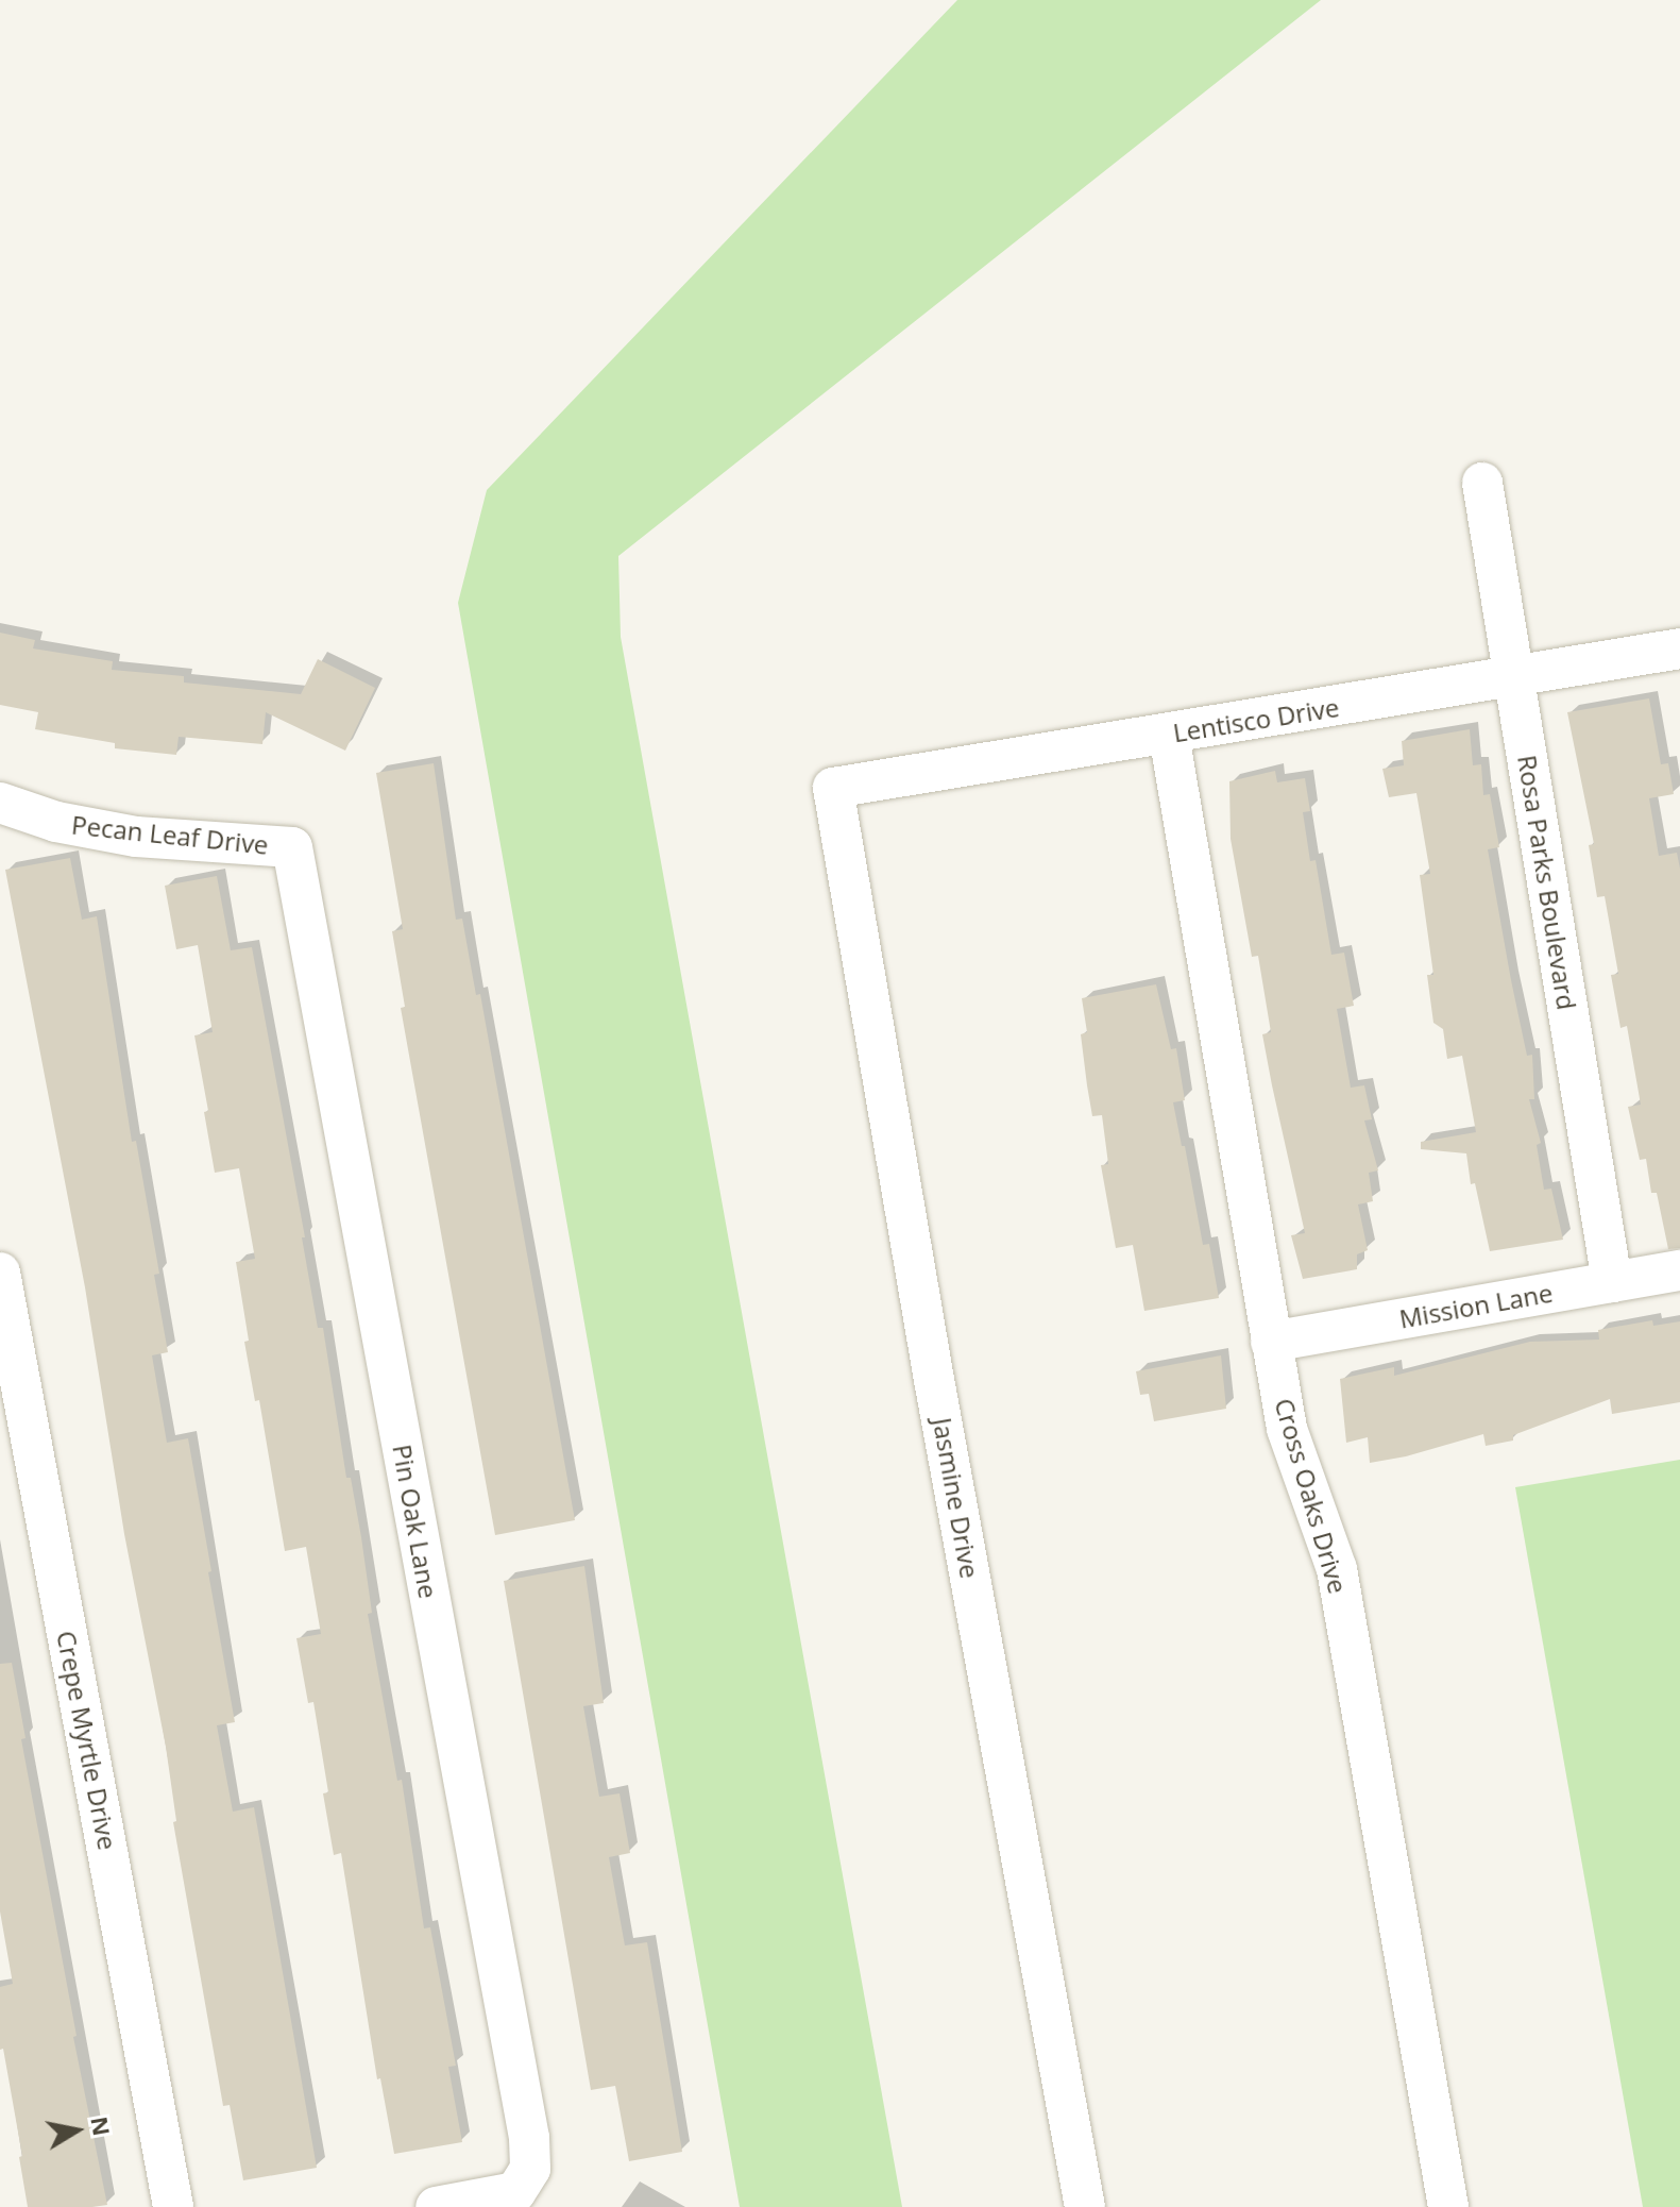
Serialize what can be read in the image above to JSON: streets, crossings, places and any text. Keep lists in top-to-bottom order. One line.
{"streets":{"street":["Lentisco Drive","Pecan Leaf Drive","Rosa Parks Boulevard","Mission Lane","Cross Oaks Drive","Jasmine Drive","Pin Oak Lane","Crepe Myrtle Drive"]},"crossings":[["Lentisco Drive","Rosa Parks Boulevard"],["Lentisco Drive","Cross Oaks Drive"],["Lentisco Drive","Jasmine Drive"],["Pecan Leaf Drive","Pin Oak Lane"],["Rosa Parks Boulevard","Mission Lane"],["Mission Lane","Cross Oaks Drive"]],"north":"right"}
